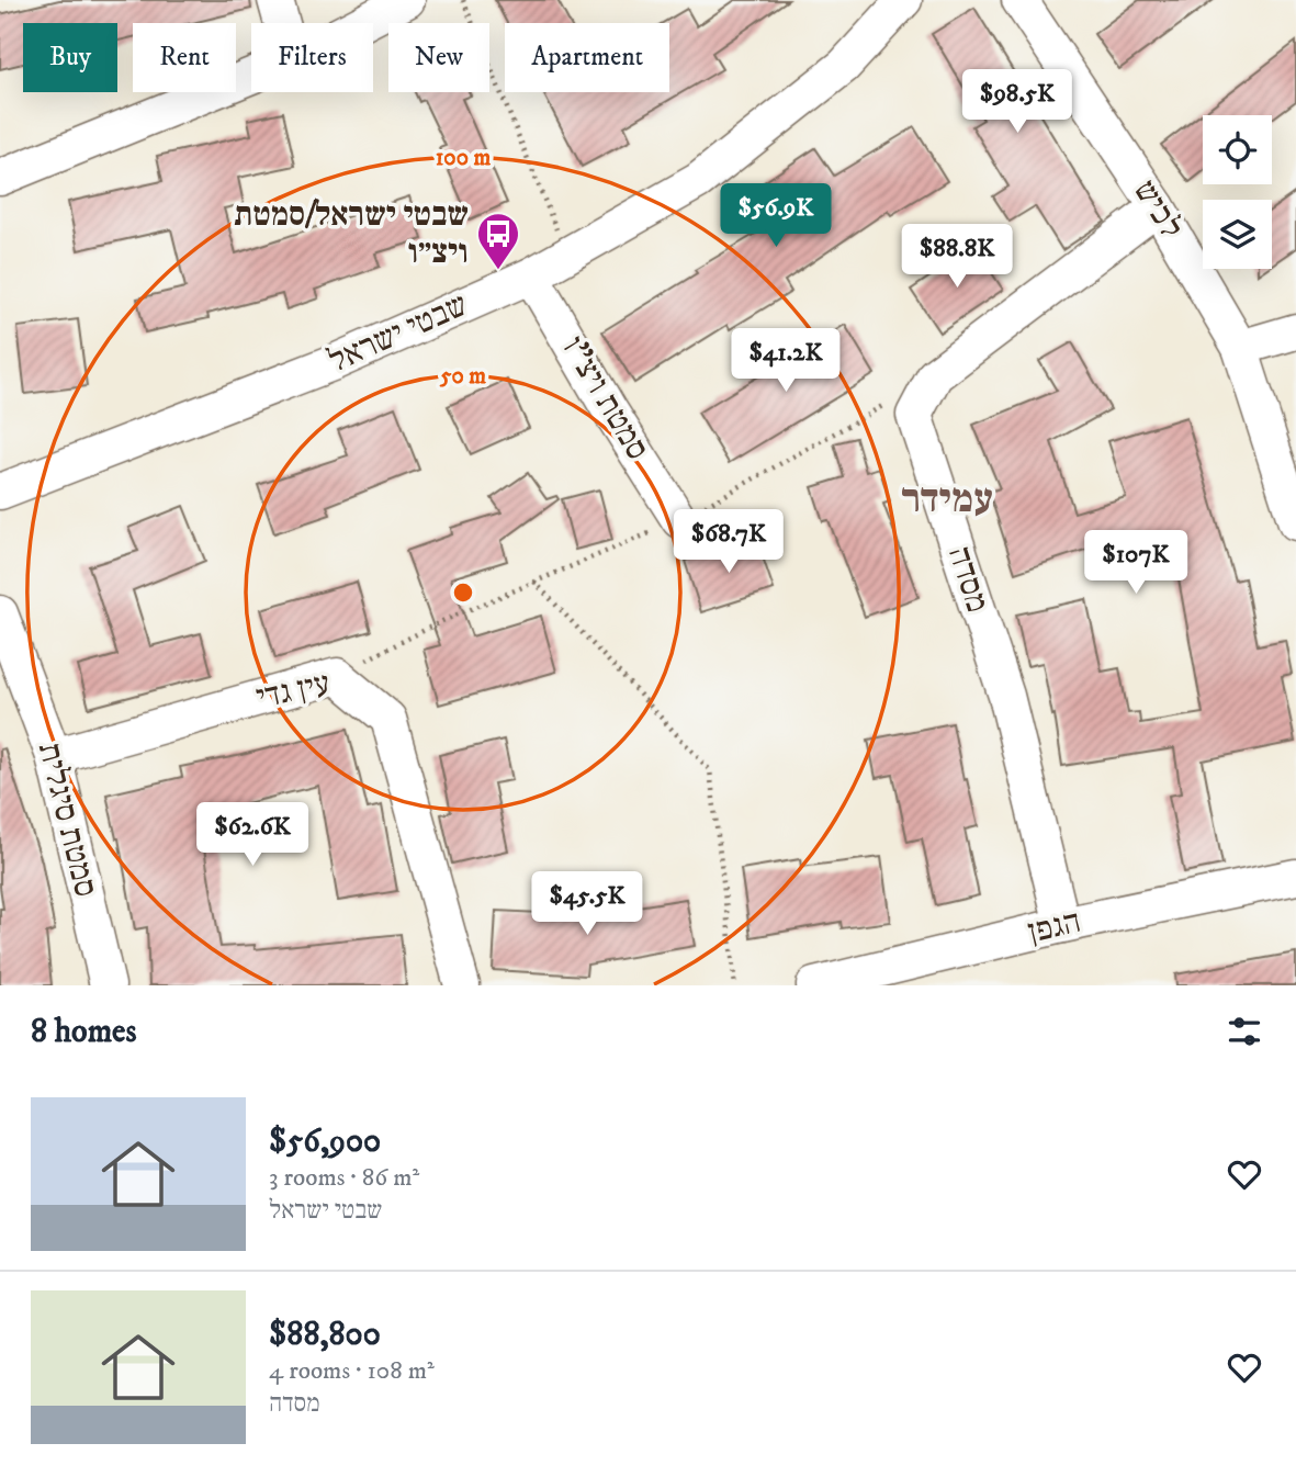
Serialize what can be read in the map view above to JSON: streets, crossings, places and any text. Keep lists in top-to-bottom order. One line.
{"streets":{"street":["לכיש","שבטי ישראל","סמטת ויצ\"ו","מסדה","עין גדי","סמטת סיגלית","הגפן"]},"crossings":[["לכיש","מסדה"],["שבטי ישראל","סמטת ויצ\"ו"],["מסדה","הגפן"],["עין גדי","סמטת סיגלית"]],"districts":["עמידר"],"places":{"bus stop":["שבטי ישראל/סמטת ויצ״ו"]},"page":{"chip":["Buy","Rent","Filters","New","Apartment"],"price":["$98.5K","$56.9K","$88.8K","$41.2K","$68.7K","$107K","$62.6K","$45.5K"],"heading":"8 homes","list":[{"name":"$56,900","note":"3 rooms · 86 m² · שבטי ישראל"},{"name":"$88,800","note":"4 rooms · 108 m² · מסדה"}]},"rings":["100 m","50 m"]}
